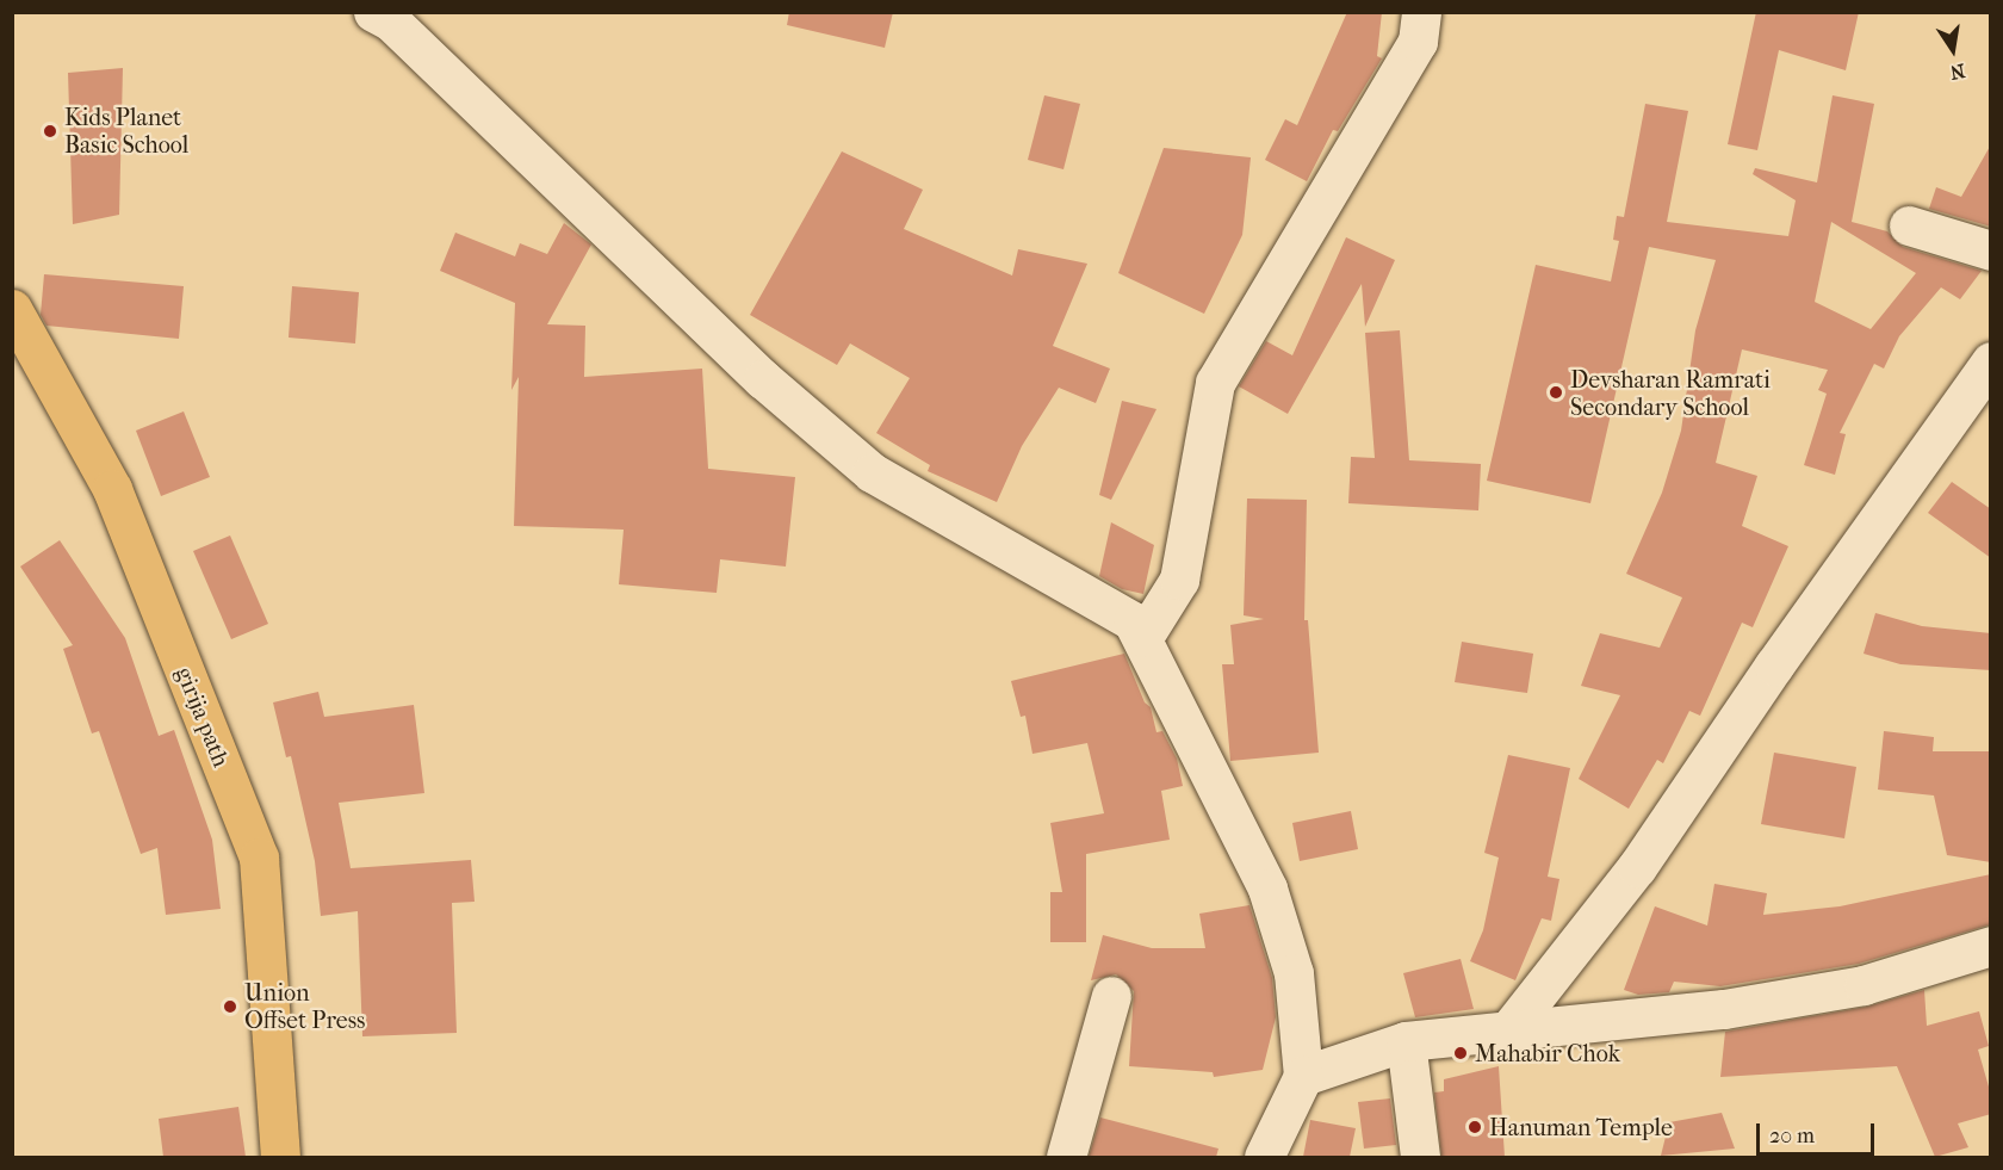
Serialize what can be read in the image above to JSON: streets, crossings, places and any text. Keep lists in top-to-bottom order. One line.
{"streets":{"main road":["girija path"]},"places":["Kids Planet Basic School","Devsharan Ramrati Secondary School","Union Offset Press","Mahabir Chok","Hanuman Temple"],"scale_bar":"20 m","north":"bottom"}
